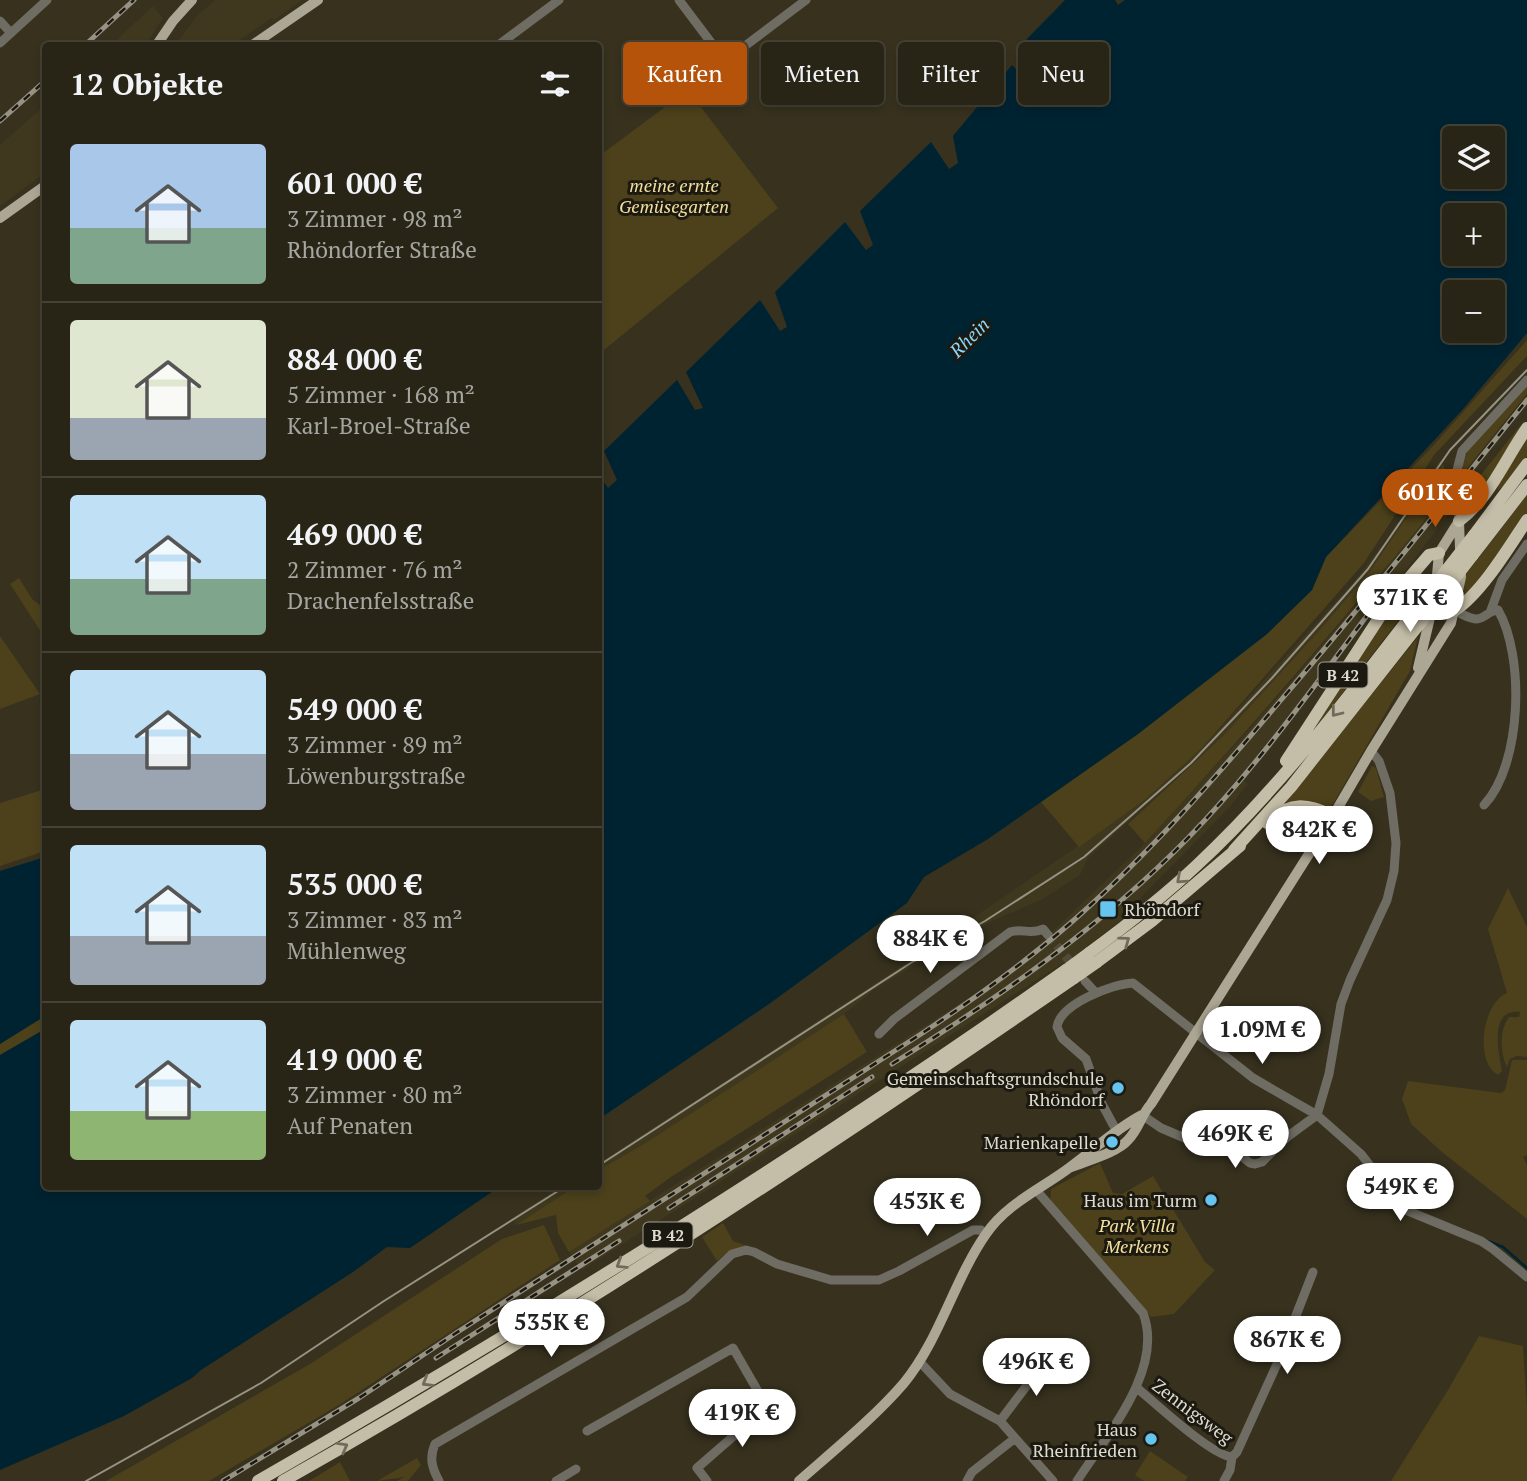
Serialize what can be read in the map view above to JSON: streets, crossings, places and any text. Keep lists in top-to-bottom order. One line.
{"streets":{"highway":["B 42"],"street":["Zennigsweg"]},"water":["Rhein"],"parks":["meine ernte Gemüsegarten","Park Villa Merkens"],"places":{"transit":["Rhöndorf"],"other":["Gemeinschaftsgrundschule Rhöndorf","Marienkapelle","Haus im Turm","Haus Rheinfrieden"]},"page":{"chip":["Kaufen","Mieten","Filter","Neu"],"heading":"12 Objekte","map_buttons":["+","−"],"list":[{"name":"601 000 €","note":"3 Zimmer · 98 m² · Rhöndorfer Straße"},{"name":"884 000 €","note":"5 Zimmer · 168 m² · Karl-Broel-Straße"},{"name":"469 000 €","note":"2 Zimmer · 76 m² · Drachenfelsstraße"},{"name":"549 000 €","note":"3 Zimmer · 89 m² · Löwenburgstraße"},{"name":"535 000 €","note":"3 Zimmer · 83 m² · Mühlenweg"},{"name":"419 000 €","note":"3 Zimmer · 80 m² · Auf Penaten"}],"price":["601K €","371K €","842K €","884K €","1.09M €","469K €","549K €","453K €","535K €","867K €","496K €","419K €"]}}
